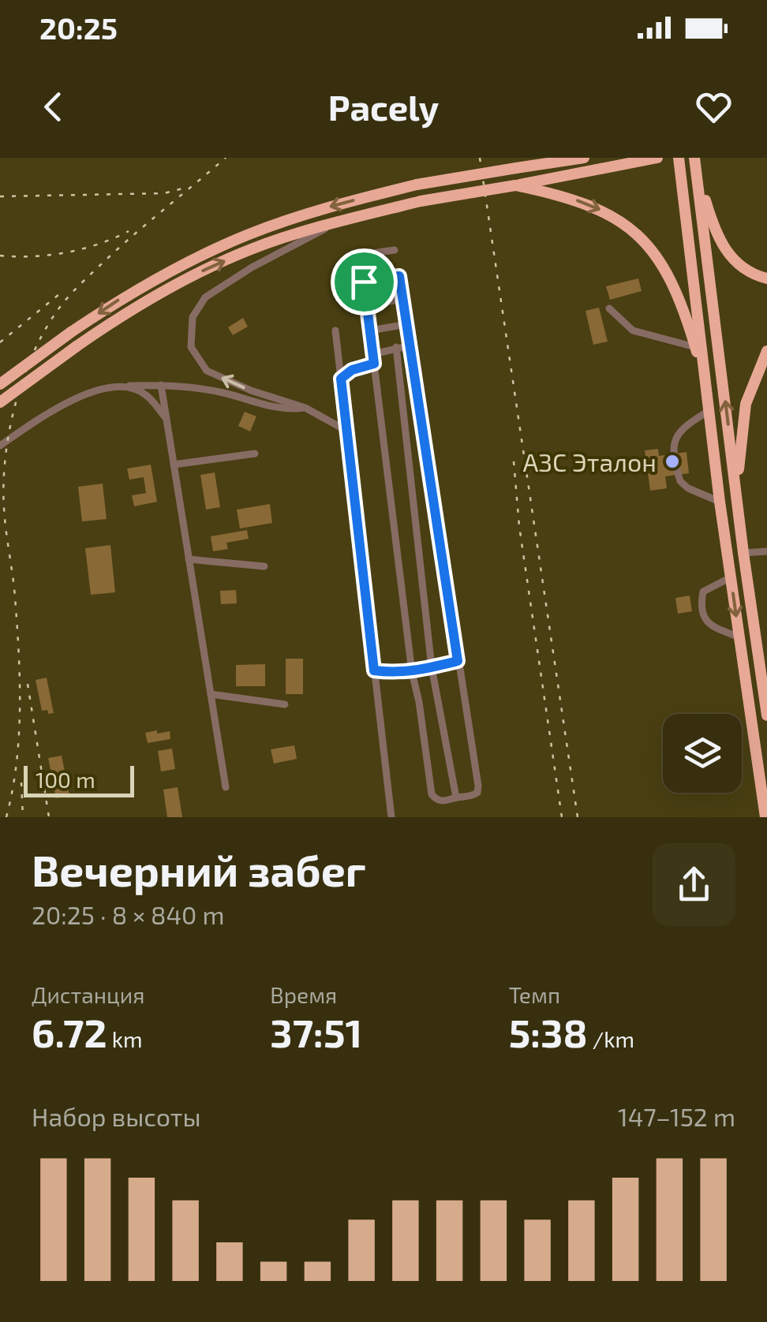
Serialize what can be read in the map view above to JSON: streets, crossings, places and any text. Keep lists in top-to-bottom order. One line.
{"places":["АЗС Эталон"],"scale_bar":"100 m","page":{"status":"20:25","header":"Pacely","scale":"100 m","heading":["Вечерний забег","20:25 · 8 × 840 m"],"stats":[["Дистанция","6.72 km"],["Время","37:51"],["Темп","5:38 /km"]],"chart":["Набор высоты","147–152 m"]}}
